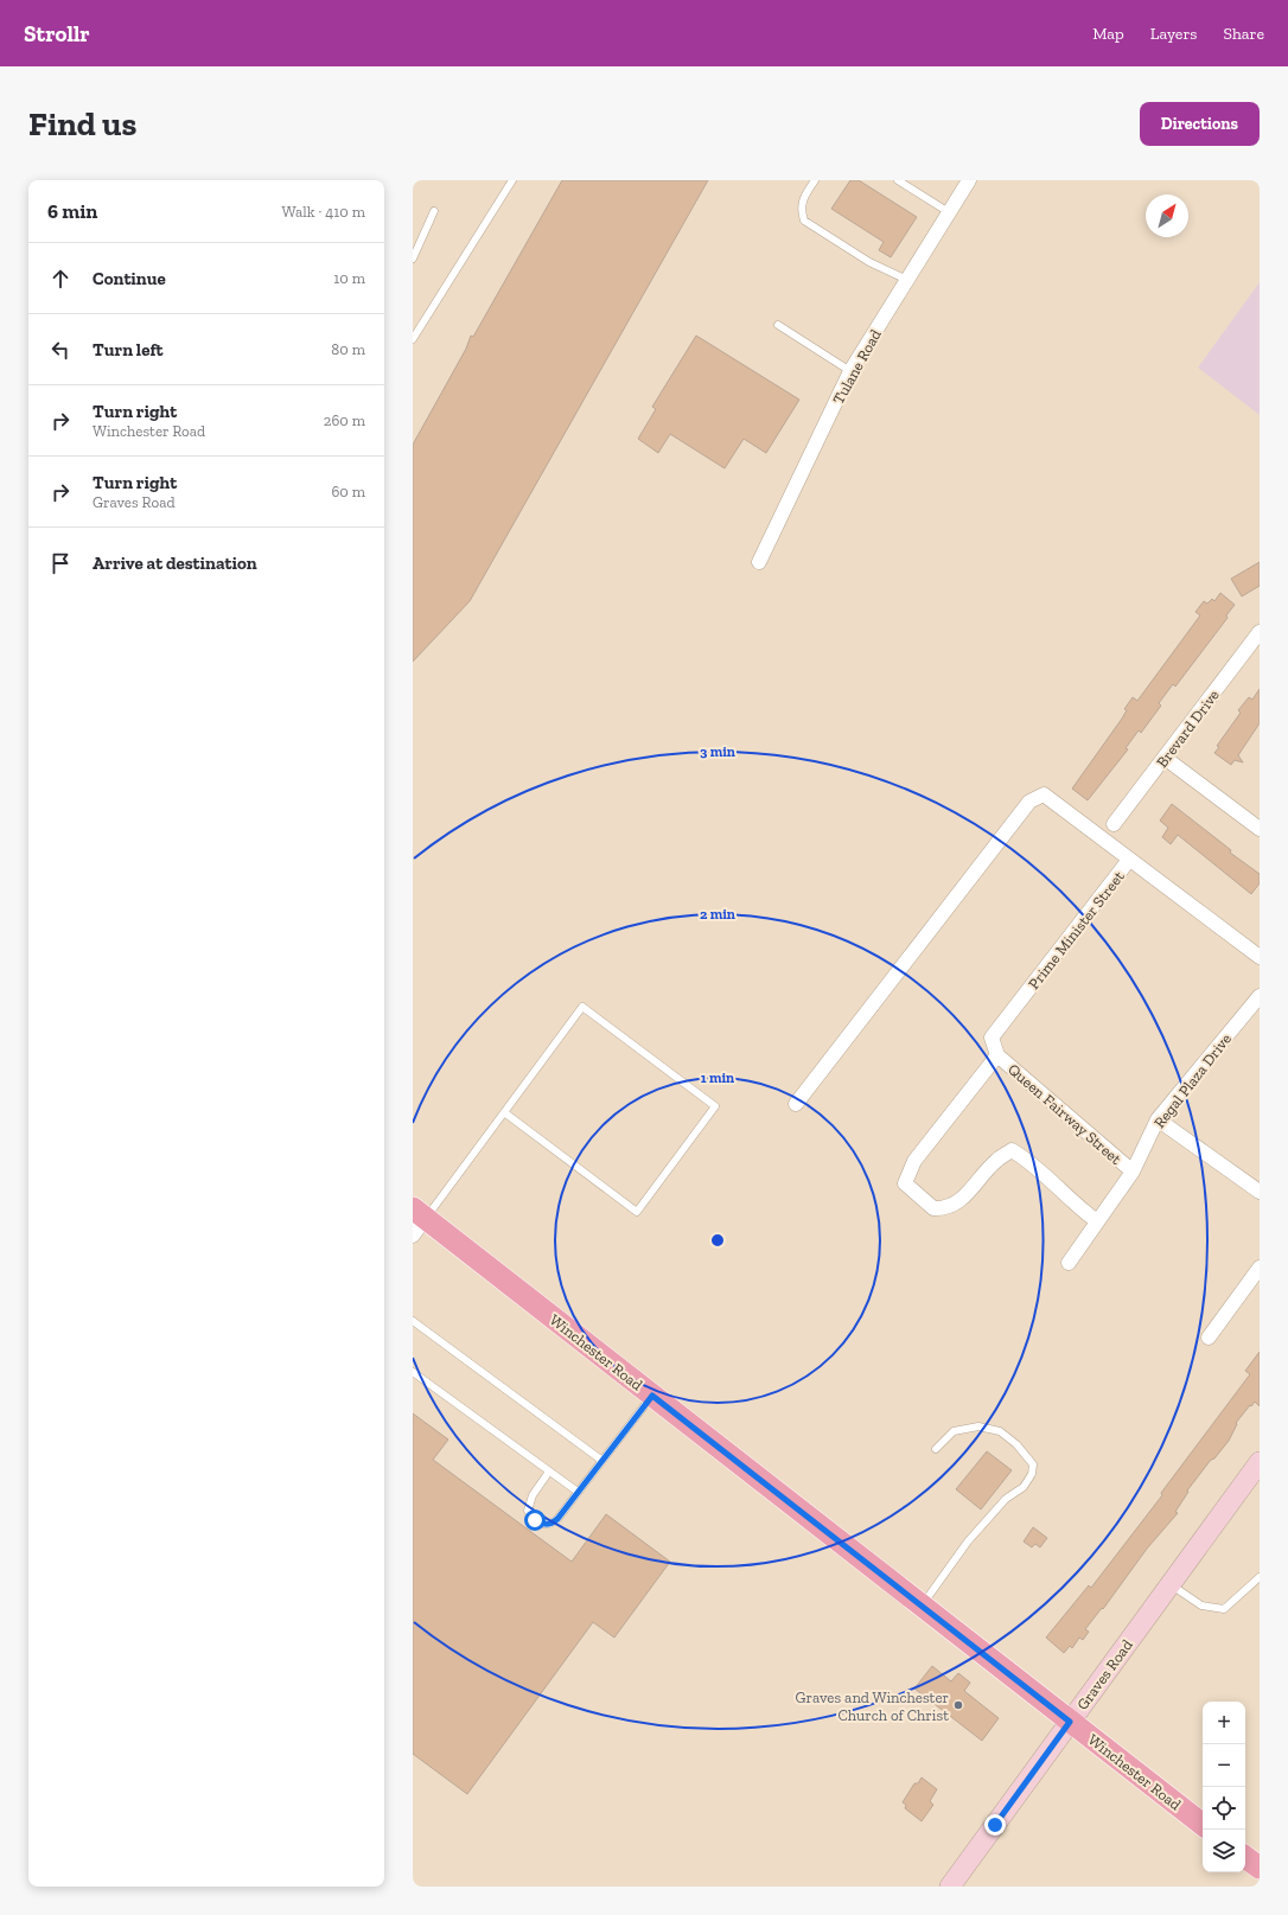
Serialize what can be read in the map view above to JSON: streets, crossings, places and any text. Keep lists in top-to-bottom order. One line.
{"streets":{"main road":["Winchester Road"],"street":["Tulane Road","Brevard Drive","Prime Minister Street","Regal Plaza Drive","Queen Fairway Street","Graves Road"]},"crossings":[["Prime Minister Street","Queen Fairway Street"],["Regal Plaza Drive","Queen Fairway Street"],["Winchester Road","Graves Road"]],"places":["Graves and Winchester Church of Christ"],"north":"top right","page":{"header":"Strollr","nav":["Map","Layers","Share"],"buttons":"Directions","title":"Find us","heading":["6 min","Walk · 410 m"],"list":[["Continue","10 m"],["Turn left","80 m"],["Turn right","Winchester Road","260 m"],["Turn right","Graves Road","60 m"],"Arrive at destination"],"map_buttons":["+","−"]},"rings":["3 min","2 min","1 min"]}
